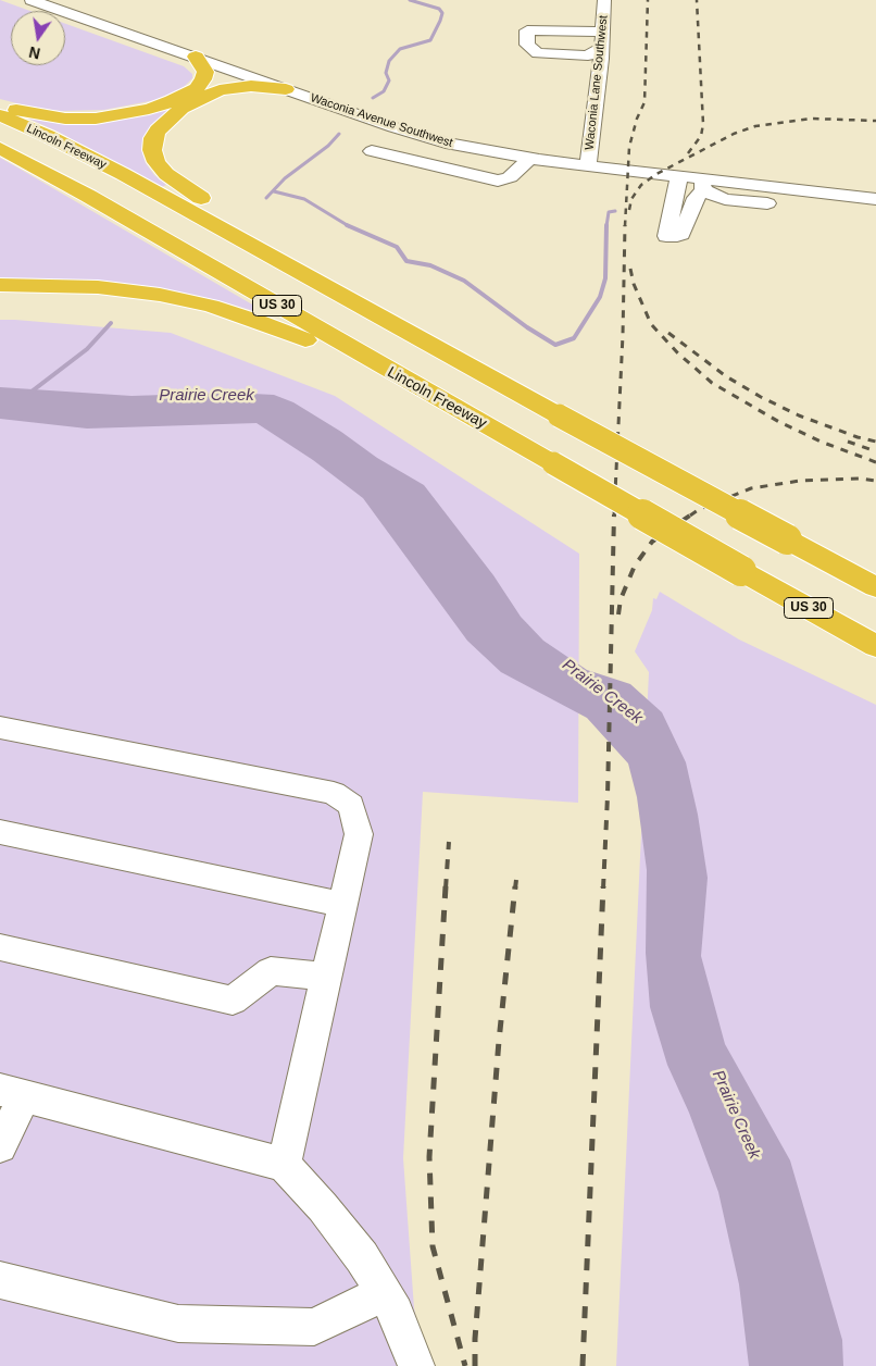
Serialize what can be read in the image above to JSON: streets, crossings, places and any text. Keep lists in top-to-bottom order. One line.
{"streets":{"highway":["Lincoln Freeway","US 30"],"street":["Waconia Lane Southwest","Waconia Avenue Southwest"]},"crossings":[["Waconia Lane Southwest","Waconia Avenue Southwest"]],"water":["Prairie Creek"],"north":"bottom"}
